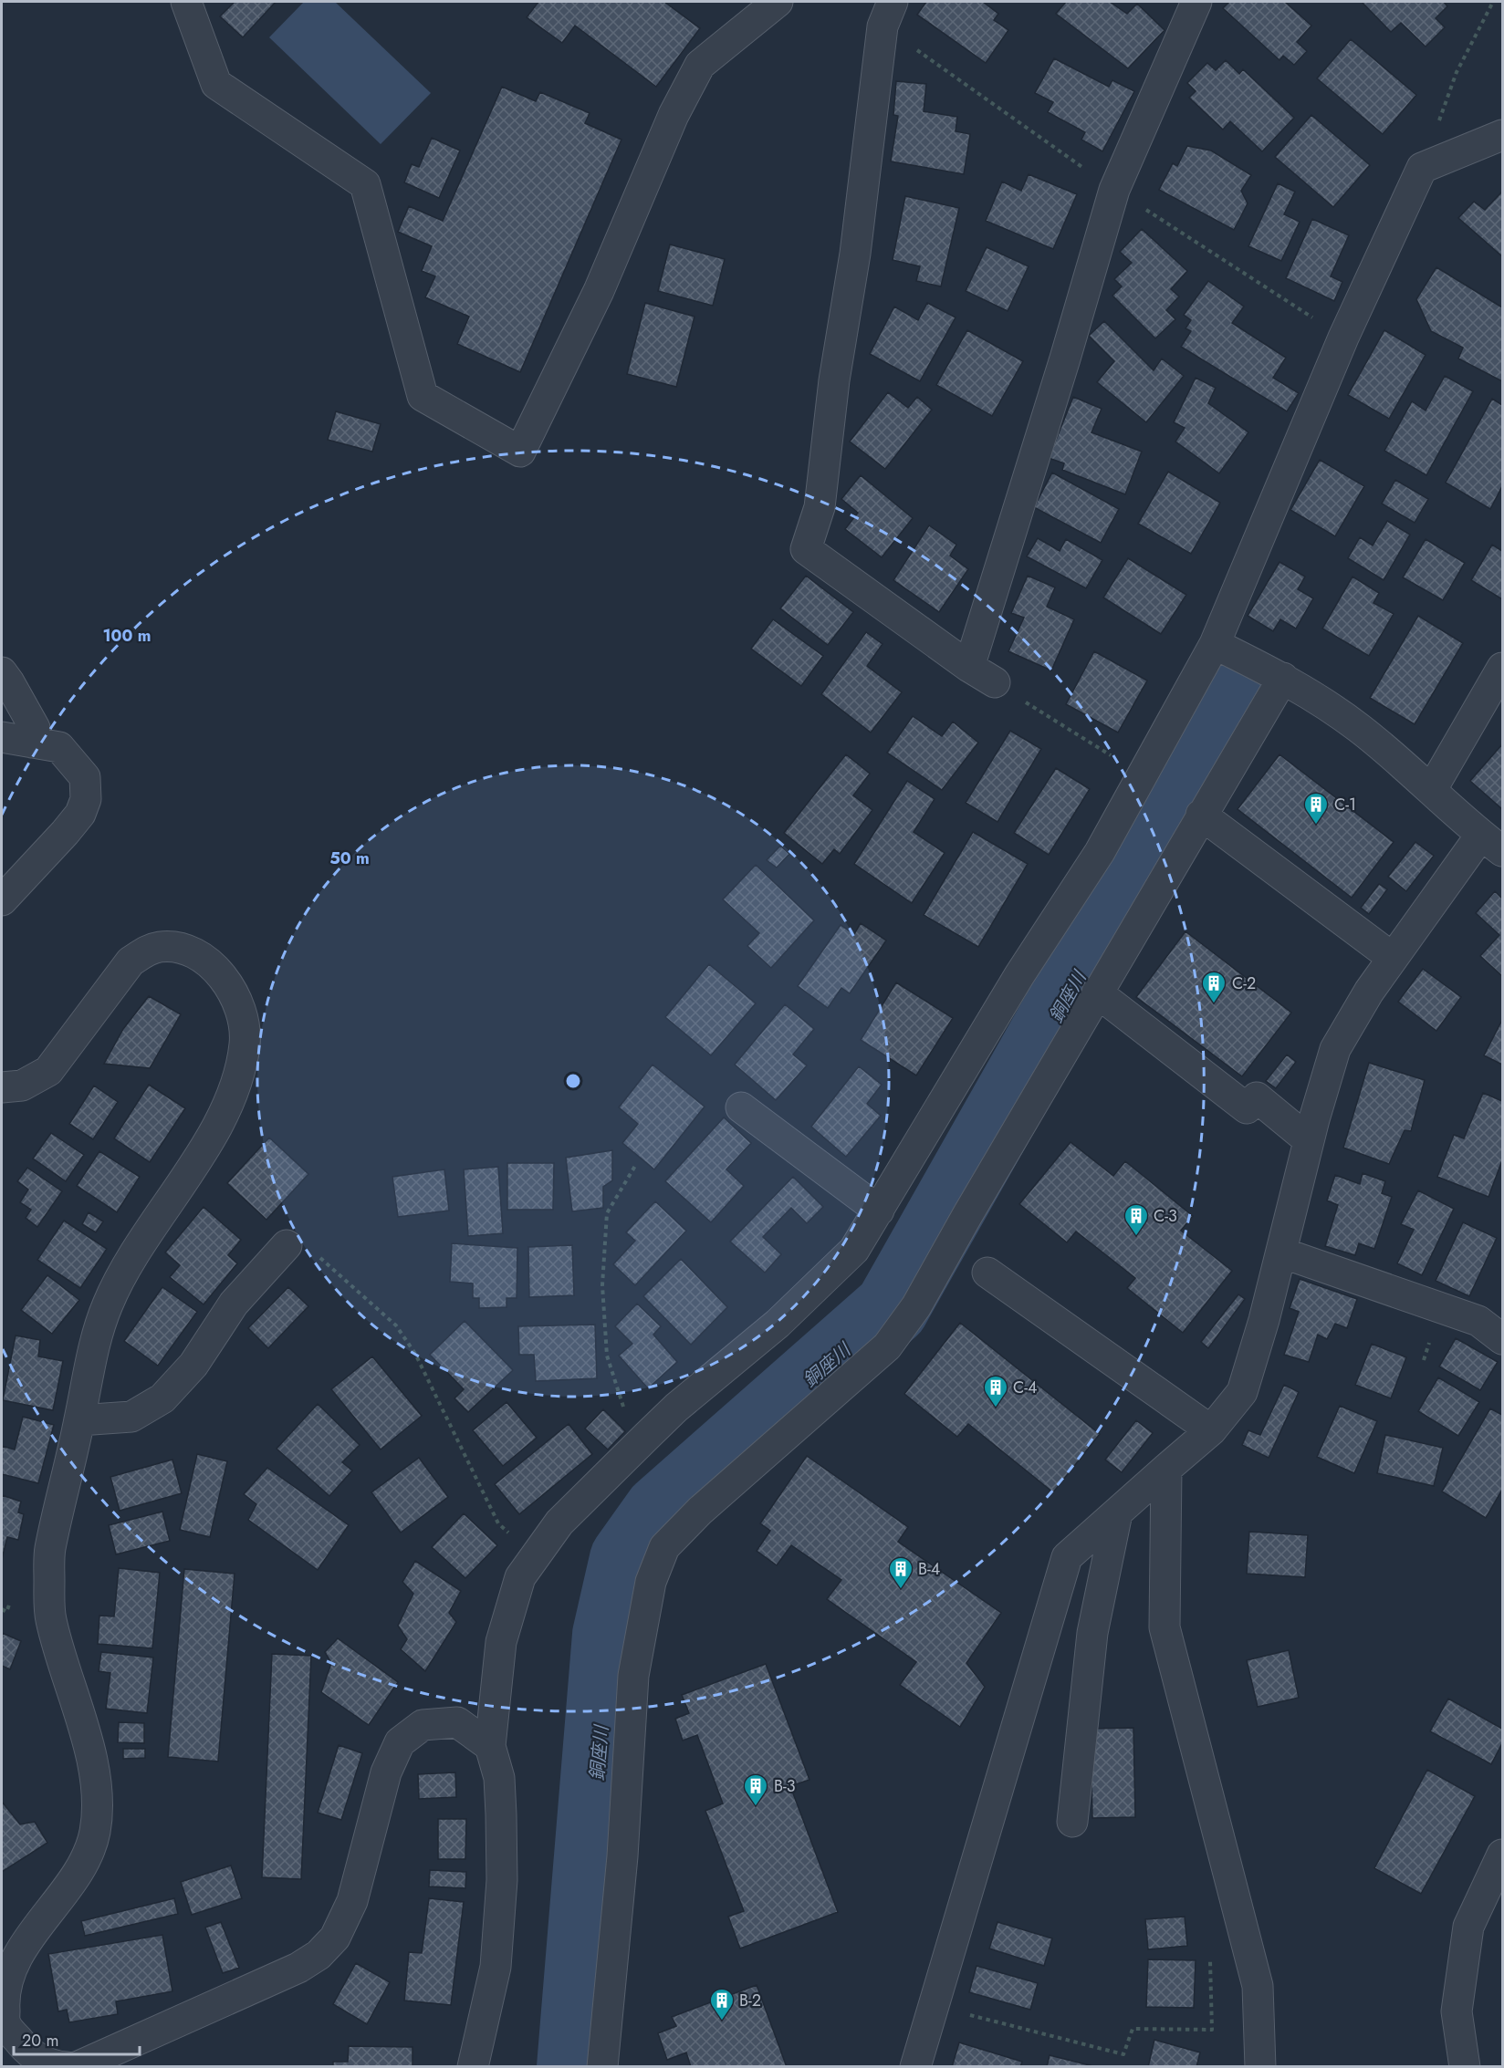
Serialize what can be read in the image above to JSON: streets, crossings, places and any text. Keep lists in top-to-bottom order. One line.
{"water":["銅座川"],"places":{"building":["C-1","C-2","C-3","C-4","B-4","B-3","B-2"]},"scale_bar":"20 m","rings":["100 m","50 m"]}
